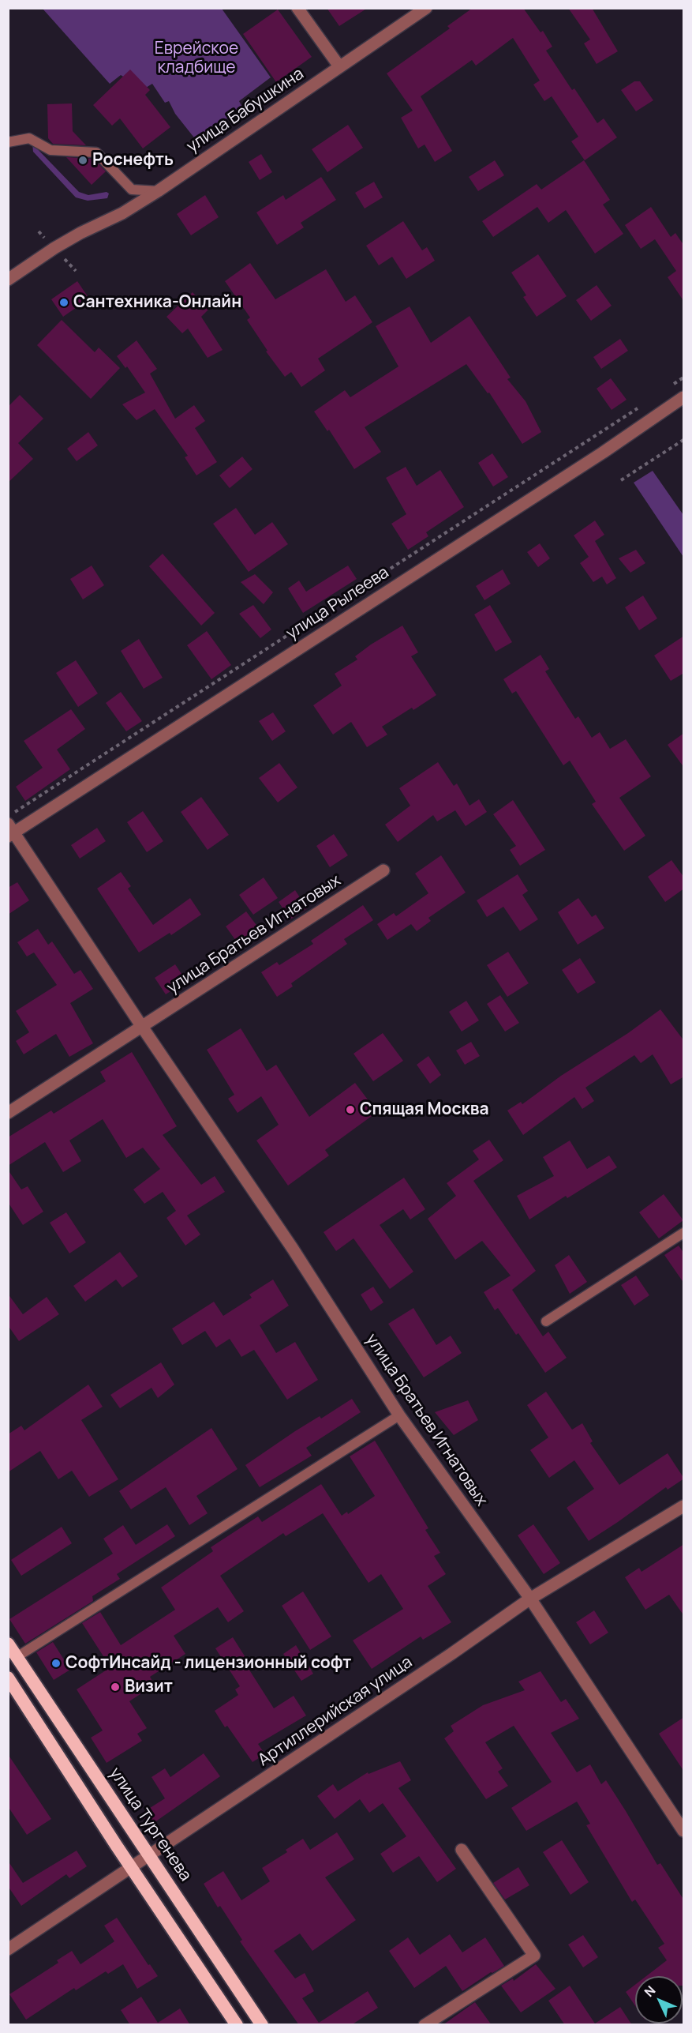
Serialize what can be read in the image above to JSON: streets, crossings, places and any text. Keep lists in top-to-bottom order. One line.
{"streets":{"highway":["улица Тургенева"],"street":["улица Бабушкина","улица Рылеева","улица Братьев Игнатовых","Артиллерийская улица"]},"crossings":[["улица Рылеева","улица Братьев Игнатовых"],["улица Братьев Игнатовых","Артиллерийская улица"],["Артиллерийская улица","улица Тургенева"]],"parks":["Еврейское кладбище"],"places":["Роснефть","Сантехника-Онлайн","Спящая Москва","СофтИнсайд - лицензионный софт","Визит"],"north":"top left"}
